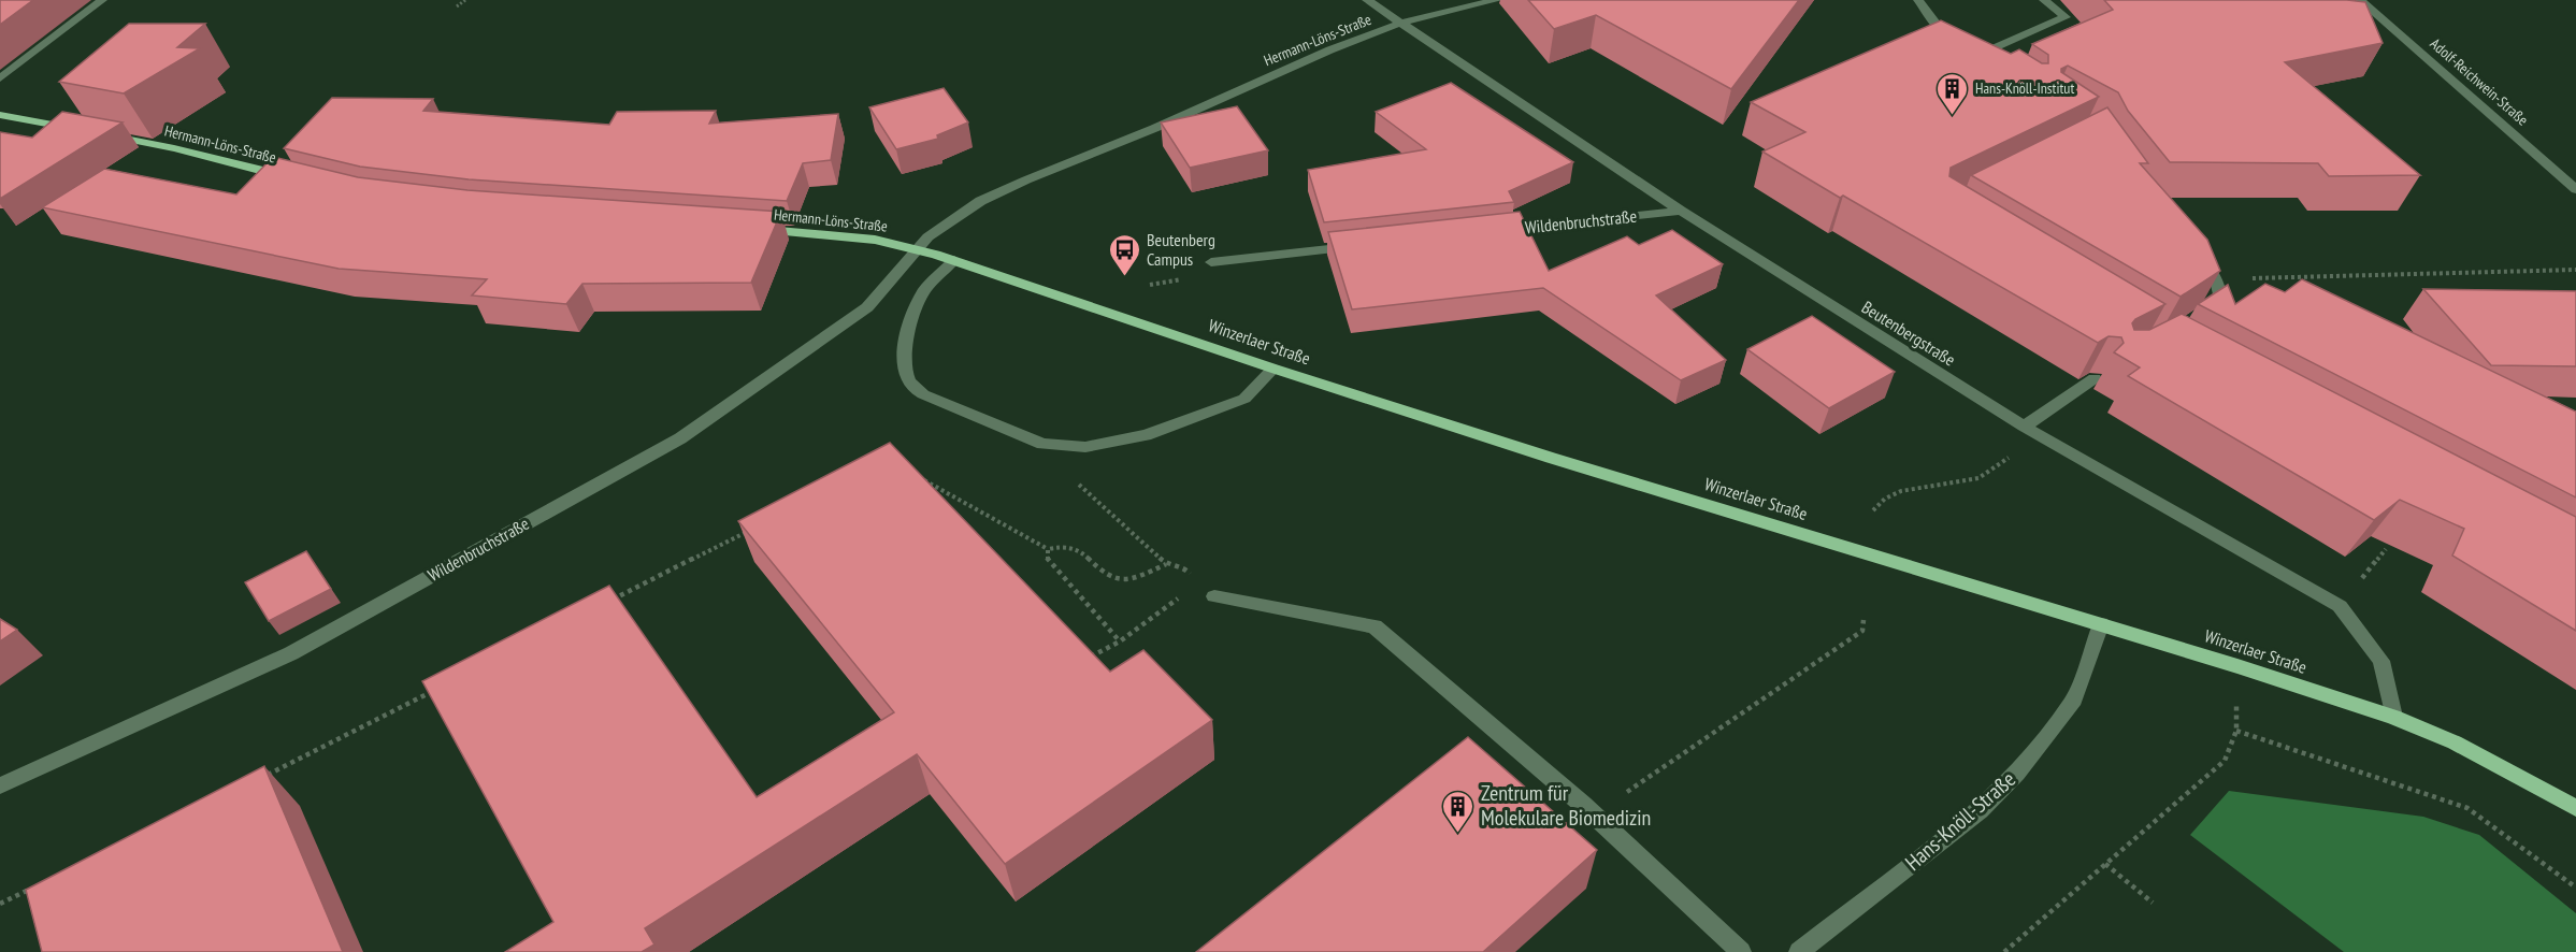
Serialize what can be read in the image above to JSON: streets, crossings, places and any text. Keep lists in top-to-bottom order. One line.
{"streets":{"main road":["Hermann-Löns-Straße","Winzerlaer Straße"],"street":["Adolf-Reichwein-Straße","Wildenbruchstraße","Beutenbergstraße","Hans-Knöll-Straße"]},"crossings":[["Hermann-Löns-Straße","Wildenbruchstraße"],["Hermann-Löns-Straße","Beutenbergstraße"],["Hermann-Löns-Straße","Winzerlaer Straße"],["Wildenbruchstraße","Beutenbergstraße"],["Wildenbruchstraße","Winzerlaer Straße"],["Beutenbergstraße","Winzerlaer Straße"],["Winzerlaer Straße","Hans-Knöll-Straße"]],"places":{"building":["Hans-Knöll-Institut","Zentrum für Molekulare Biomedizin"],"bus stop":["Beutenberg Campus"]}}
